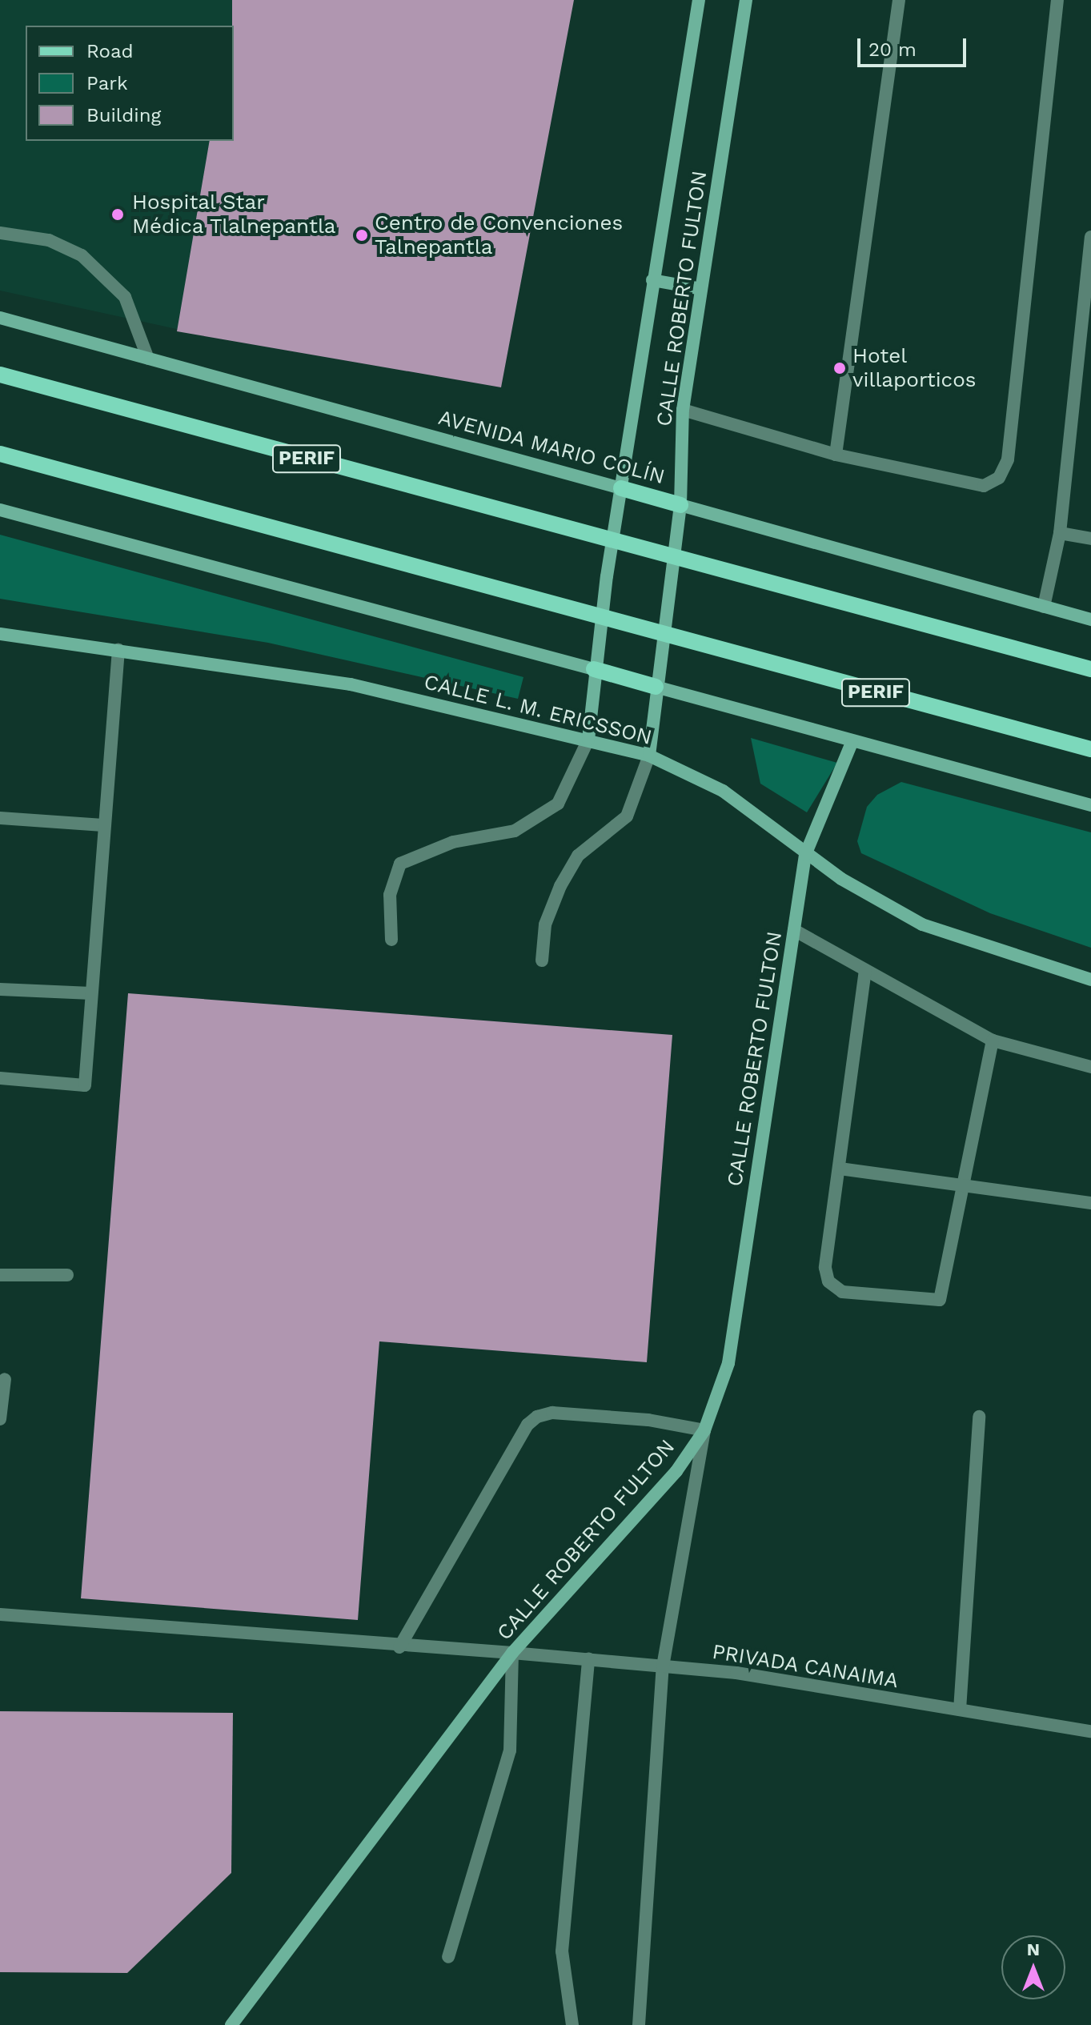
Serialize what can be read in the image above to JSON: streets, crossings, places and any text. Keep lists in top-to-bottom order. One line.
{"streets":{"main road":["CALLE ROBERTO FULTON","AVENIDA MARIO COLÍN","PERIF","CALLE L. M. ERICSSON"],"street":["PRIVADA CANAIMA"]},"crossings":[["CALLE ROBERTO FULTON","AVENIDA MARIO COLÍN"],["CALLE ROBERTO FULTON","PERIF"],["CALLE ROBERTO FULTON","CALLE L. M. ERICSSON"],["CALLE ROBERTO FULTON","PRIVADA CANAIMA"]],"places":["Hospital Star Médica Tlalnepantla","Centro de Convenciones Talnepantla","Hotel villaporticos"],"legend":["Road","Park","Building"],"scale_bar":"20 m","north":"top"}
